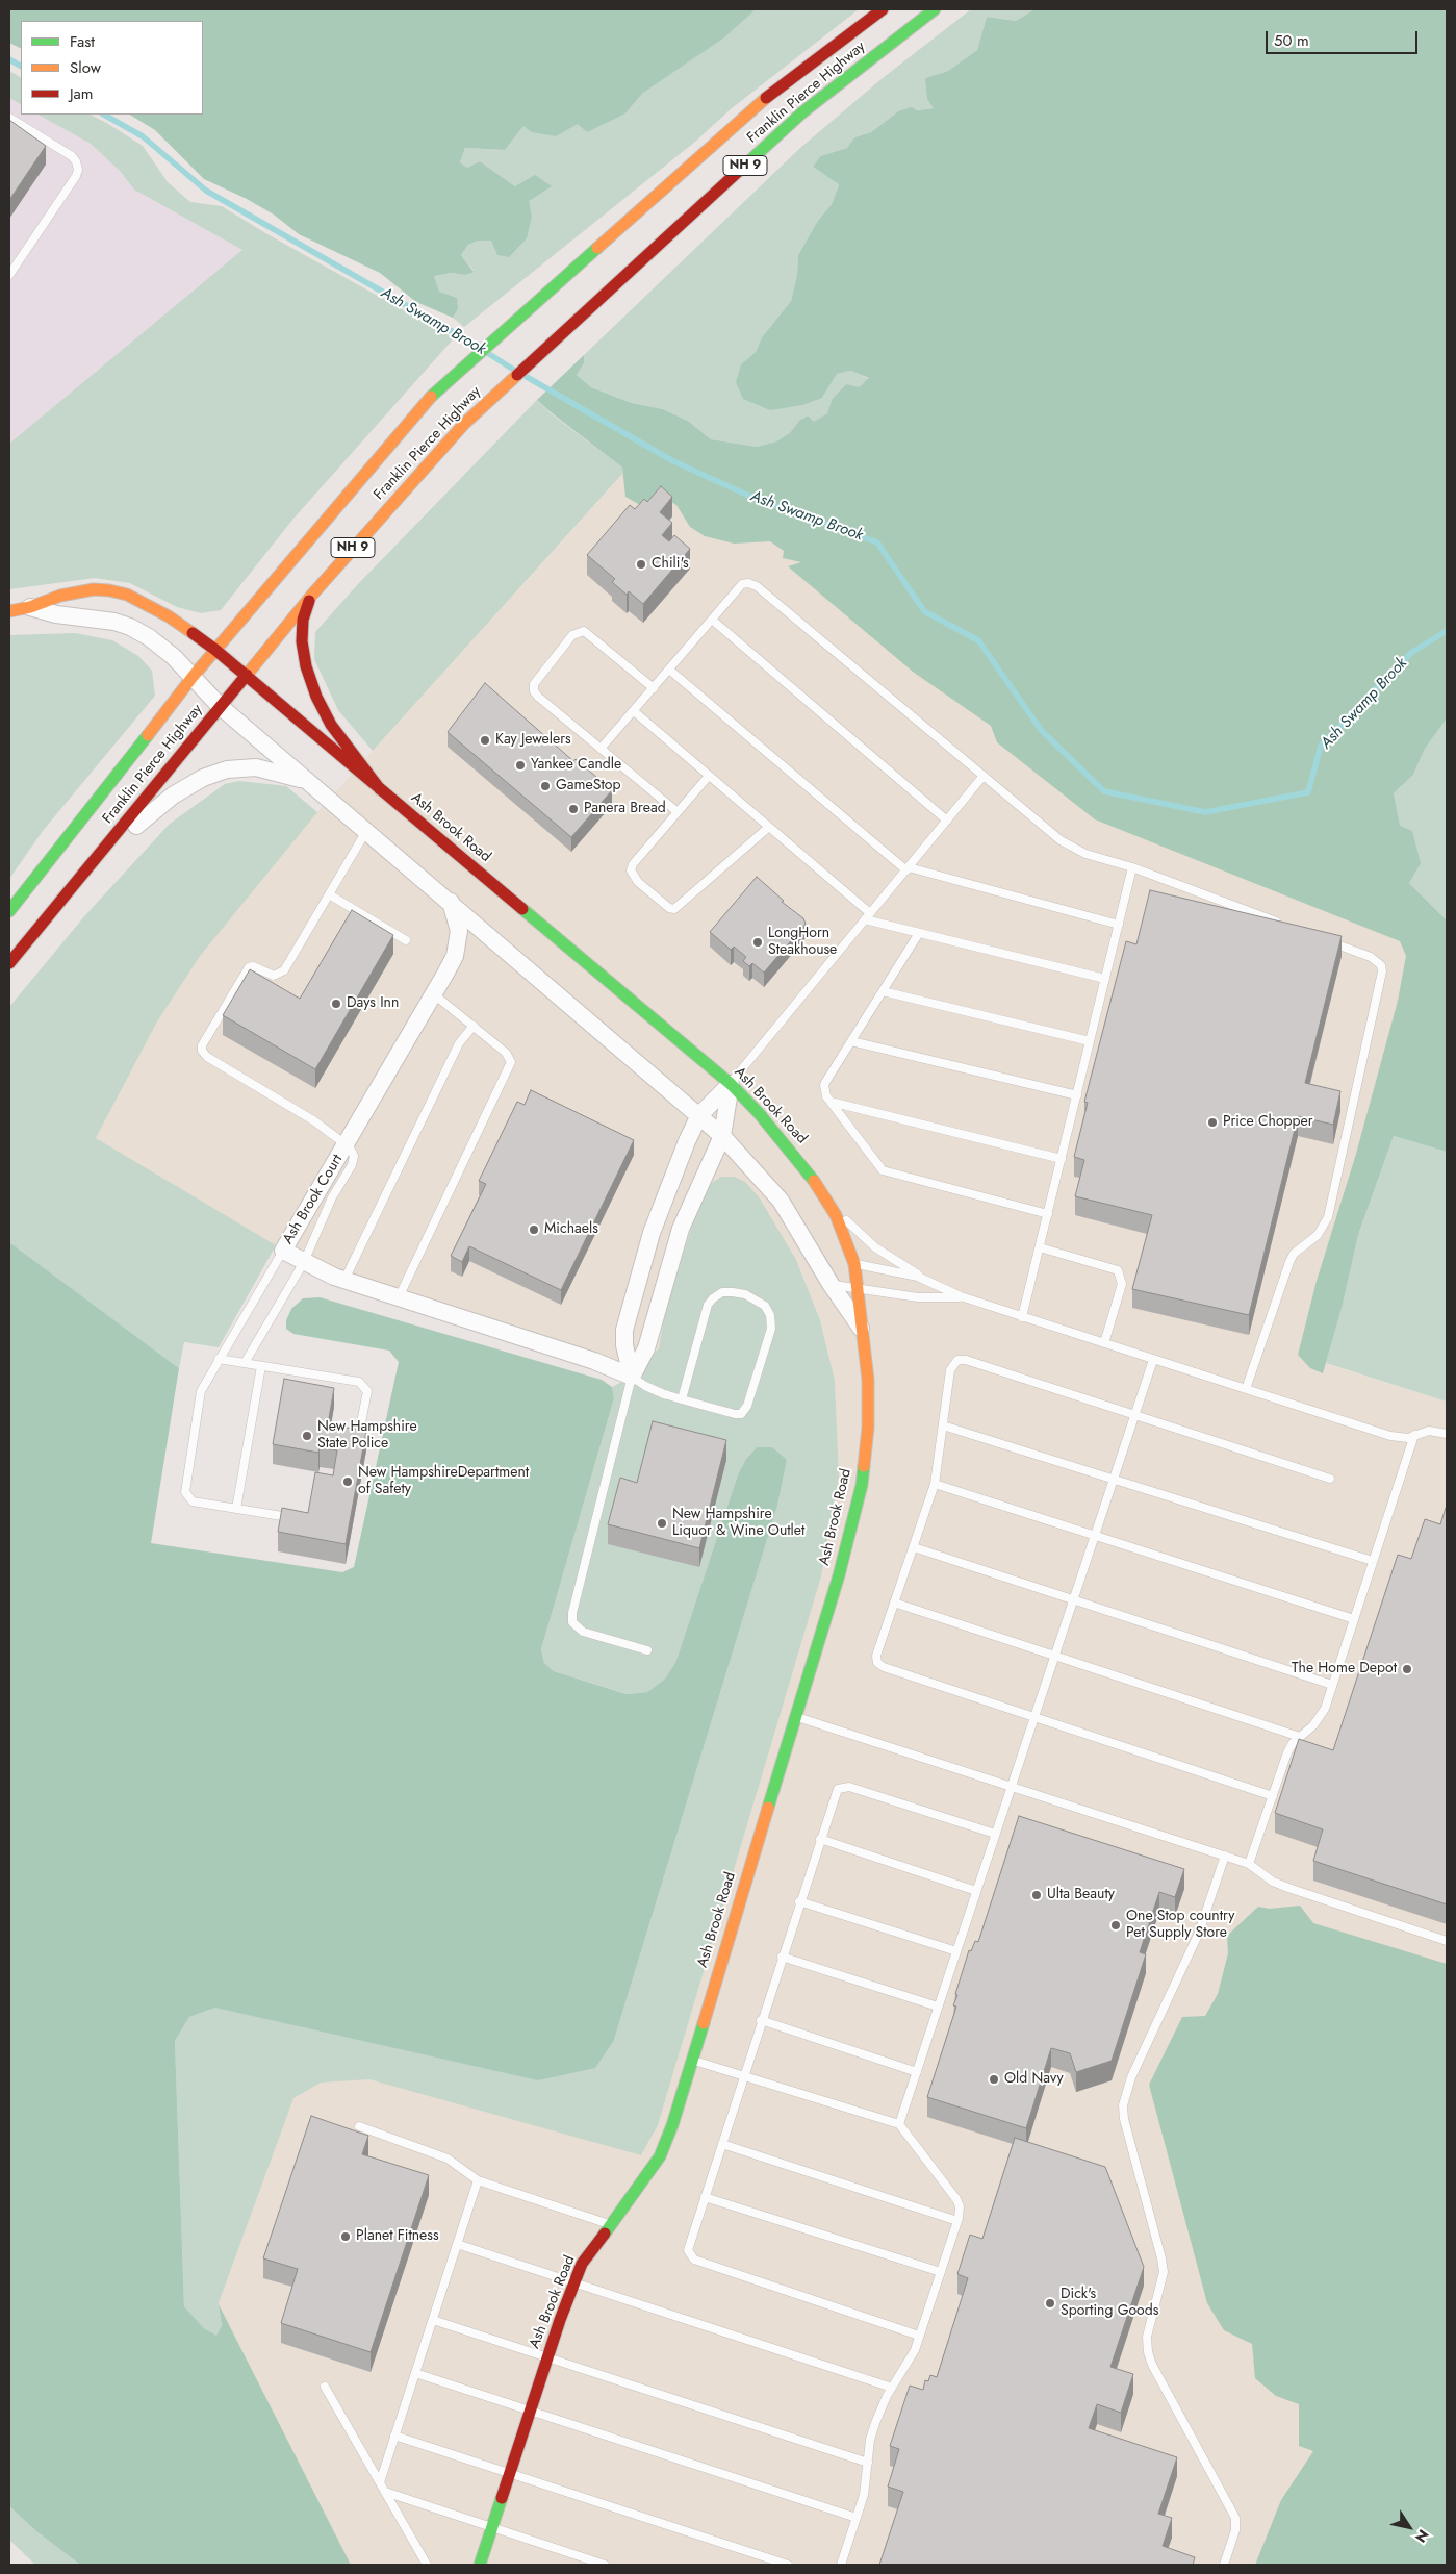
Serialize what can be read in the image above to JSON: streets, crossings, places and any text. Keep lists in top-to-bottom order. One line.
{"streets":{"main road":["Franklin Pierce Highway","NH 9","Ash Brook Road"],"street":["Ash Brook Court"]},"crossings":[["Franklin Pierce Highway","Ash Brook Road"]],"water":["Ash Swamp Brook"],"places":["Chili's","Kay Jewelers","Yankee Candle","GameStop","Panera Bread","LongHorn Steakhouse","Days Inn","Price Chopper","Michaels","New Hampshire State Police","New HampshireDepartment of Safety","New Hampshire Liquor & Wine Outlet","The Home Depot","Ulta Beauty","One Stop country Pet Supply Store","Old Navy","Planet Fitness","Dick's Sporting Goods"],"legend":["Fast","Slow","Jam"],"scale_bar":"50 m","north":"bottom right"}
